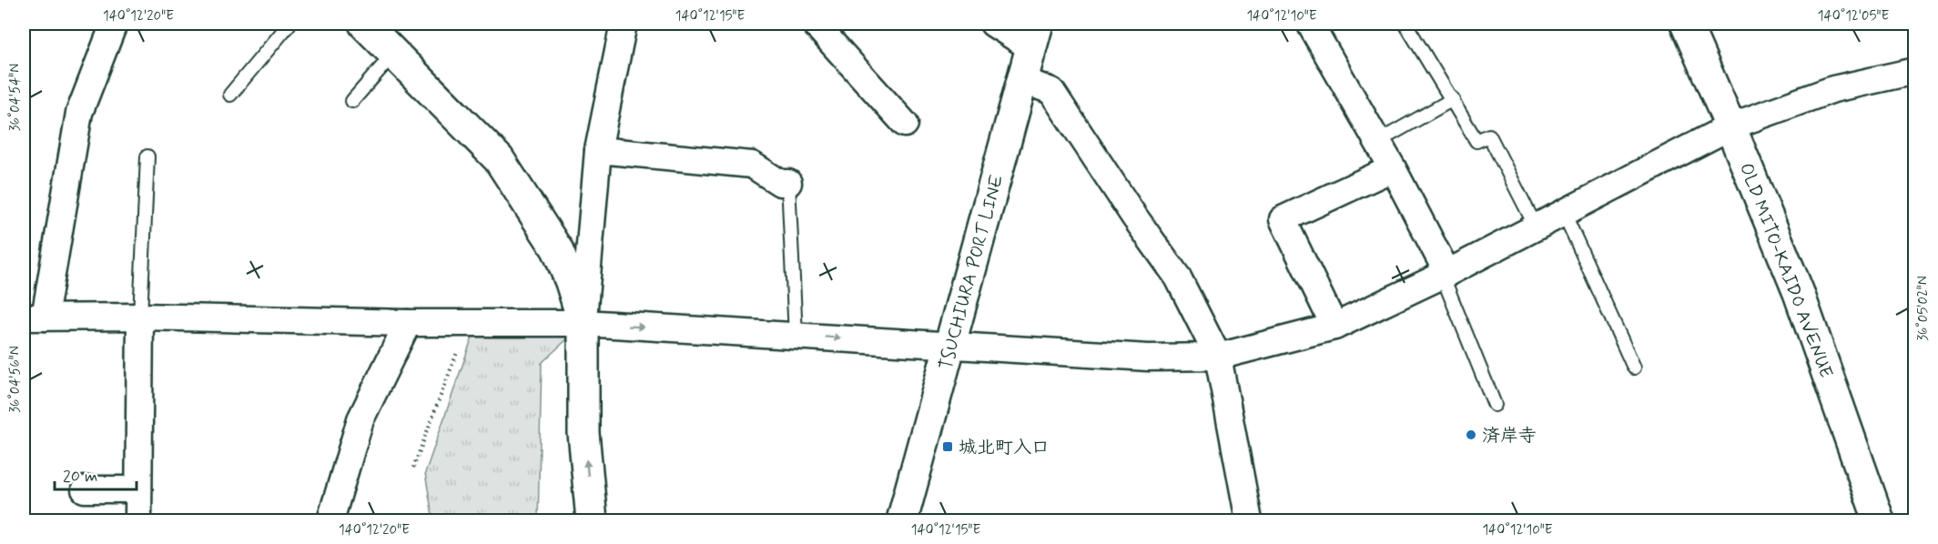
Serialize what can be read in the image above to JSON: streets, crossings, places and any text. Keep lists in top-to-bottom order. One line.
{"streets":{"street":["OLD MITO-KAIDO AVENUE","TSUCHIURA PORT LINE"]},"places":{"other":["済岸寺"],"transit":["城北町入口"]},"scale_bar":"20 m","coordinates":["140°12'20\"E","140°12'15\"E","140°12'10\"E","140°12'05\"E","36°04'54\"N","36°05'02\"N","36°04'56\"N"]}
